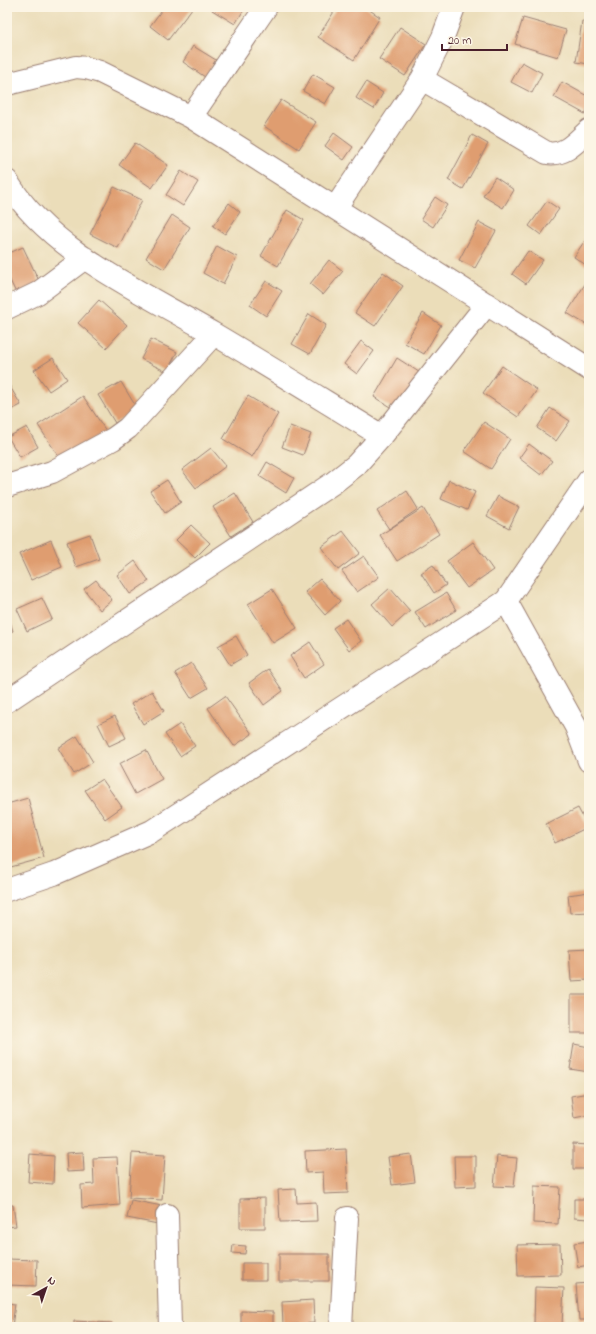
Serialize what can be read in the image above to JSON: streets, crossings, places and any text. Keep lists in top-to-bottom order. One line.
{"scale_bar":"20 m","north":"top right"}
